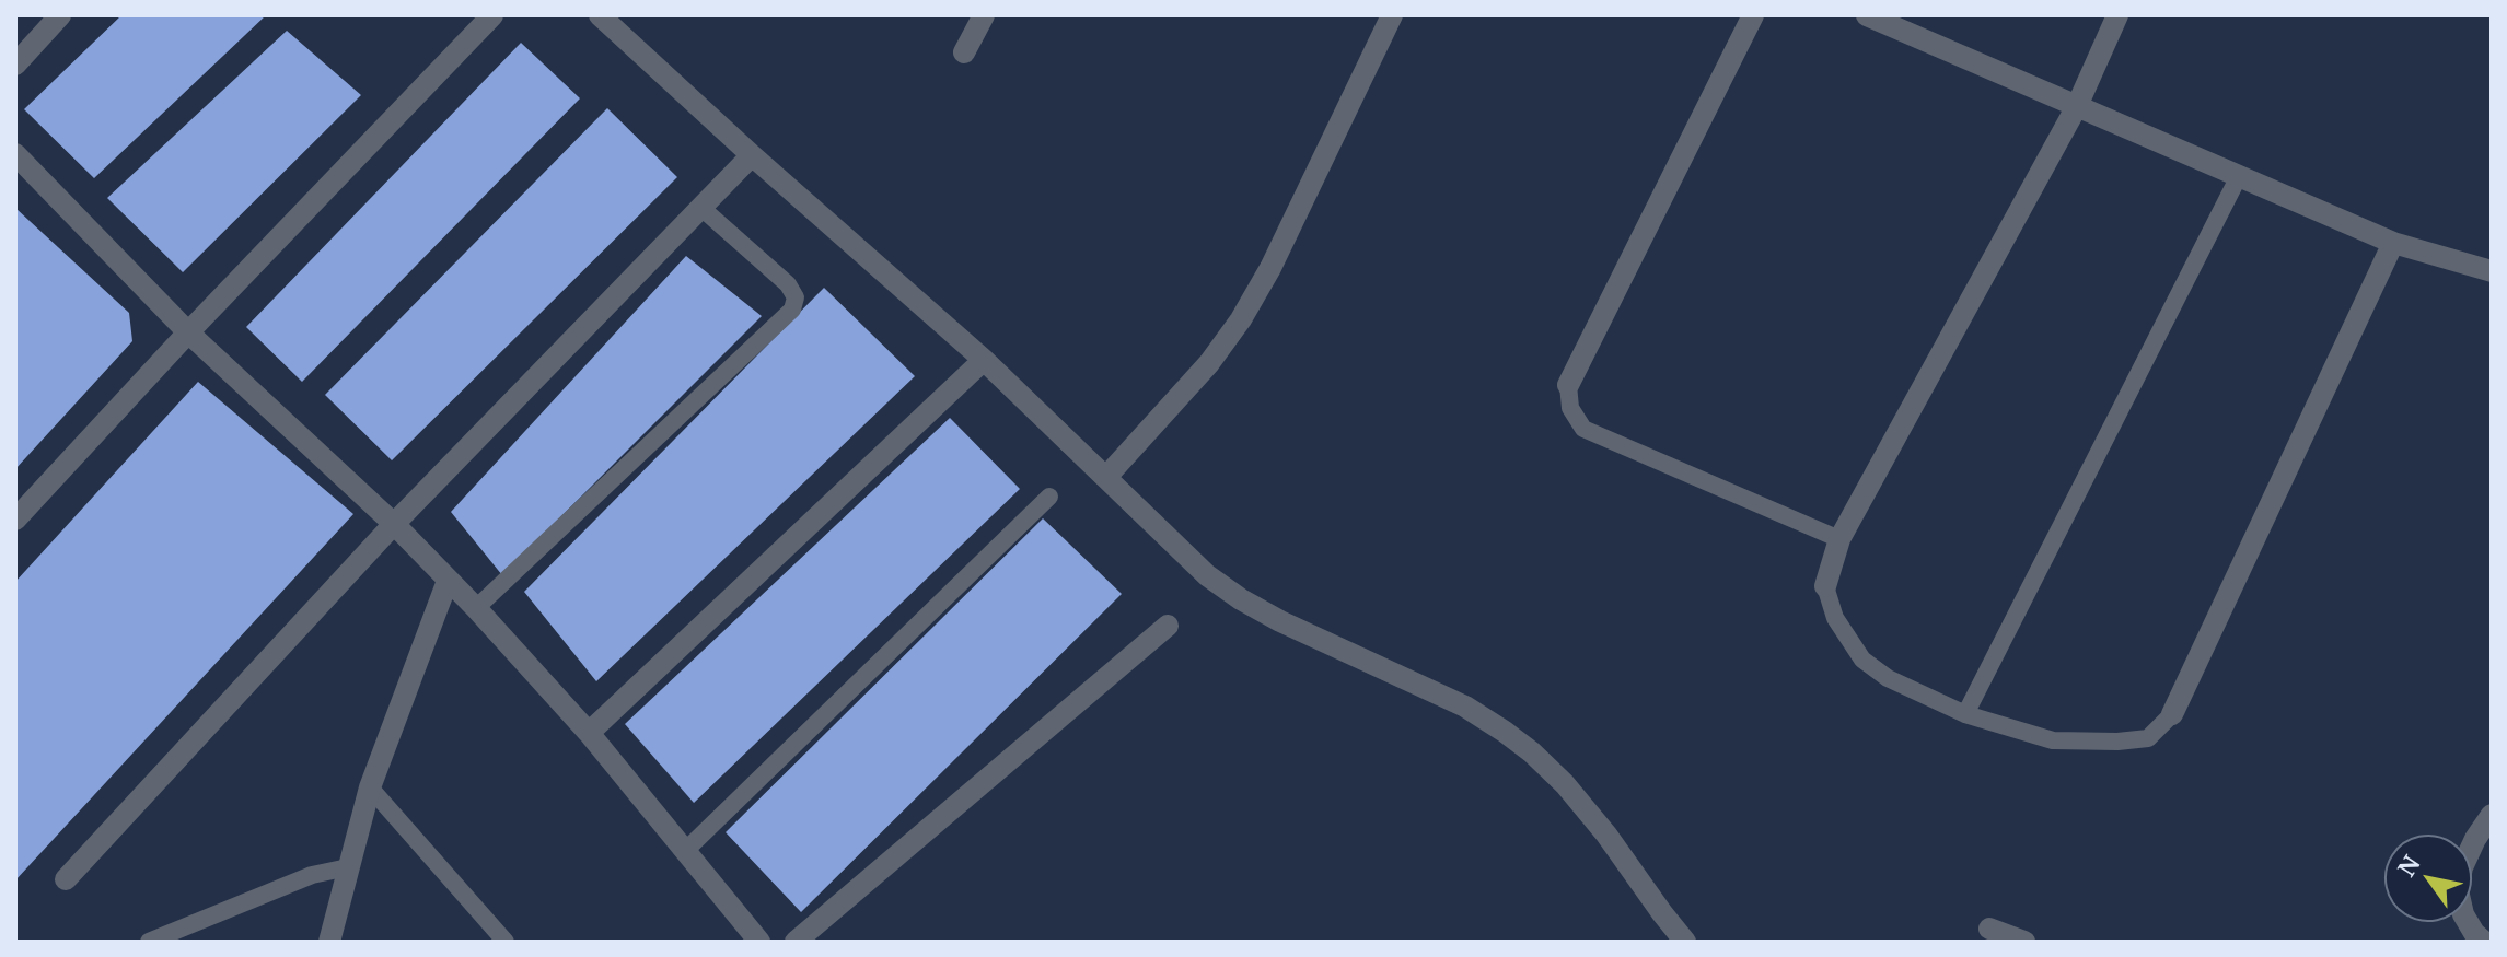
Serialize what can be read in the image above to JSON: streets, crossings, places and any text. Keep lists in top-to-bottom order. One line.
{"north":"top left"}
